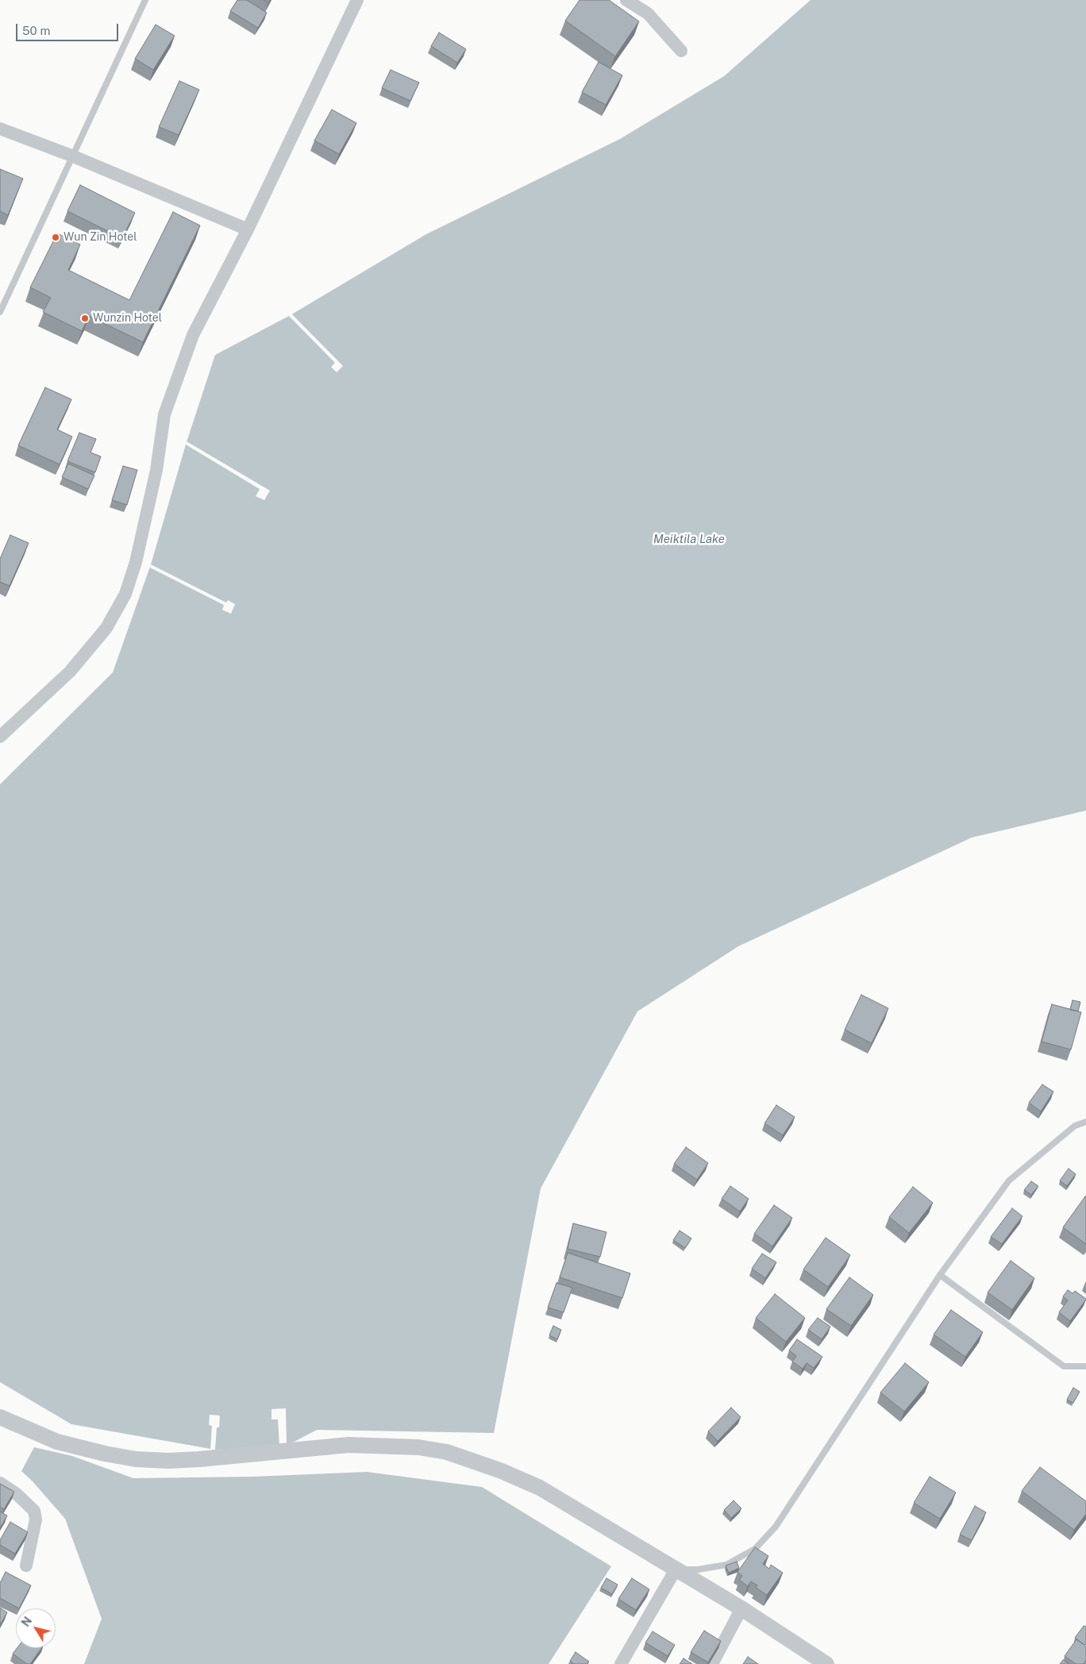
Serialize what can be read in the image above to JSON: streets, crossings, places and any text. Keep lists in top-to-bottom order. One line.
{"water":["Meiktila Lake"],"places":["Wun Zin Hotel","Wunzin Hotel"],"scale_bar":"50 m","north":"top left"}
